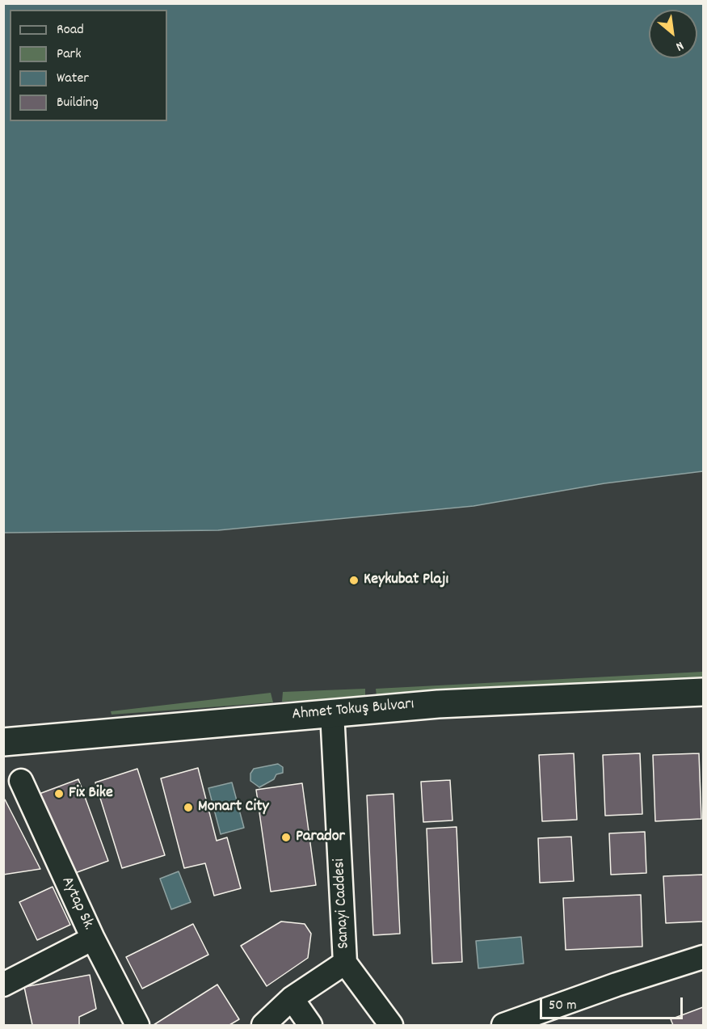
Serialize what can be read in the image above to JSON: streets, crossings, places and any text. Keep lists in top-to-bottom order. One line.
{"streets":{"main road":["Ahmet Tokuş Bulvarı"],"street":["Aytap Sk.","Sanayi Caddesi"]},"crossings":[["Ahmet Tokuş Bulvarı","Sanayi Caddesi"]],"places":["Keykubat Plajı","Fix Bike","Monart City","Parador"],"legend":["Road","Park","Water","Building"],"scale_bar":"50 m","north":"bottom right"}
